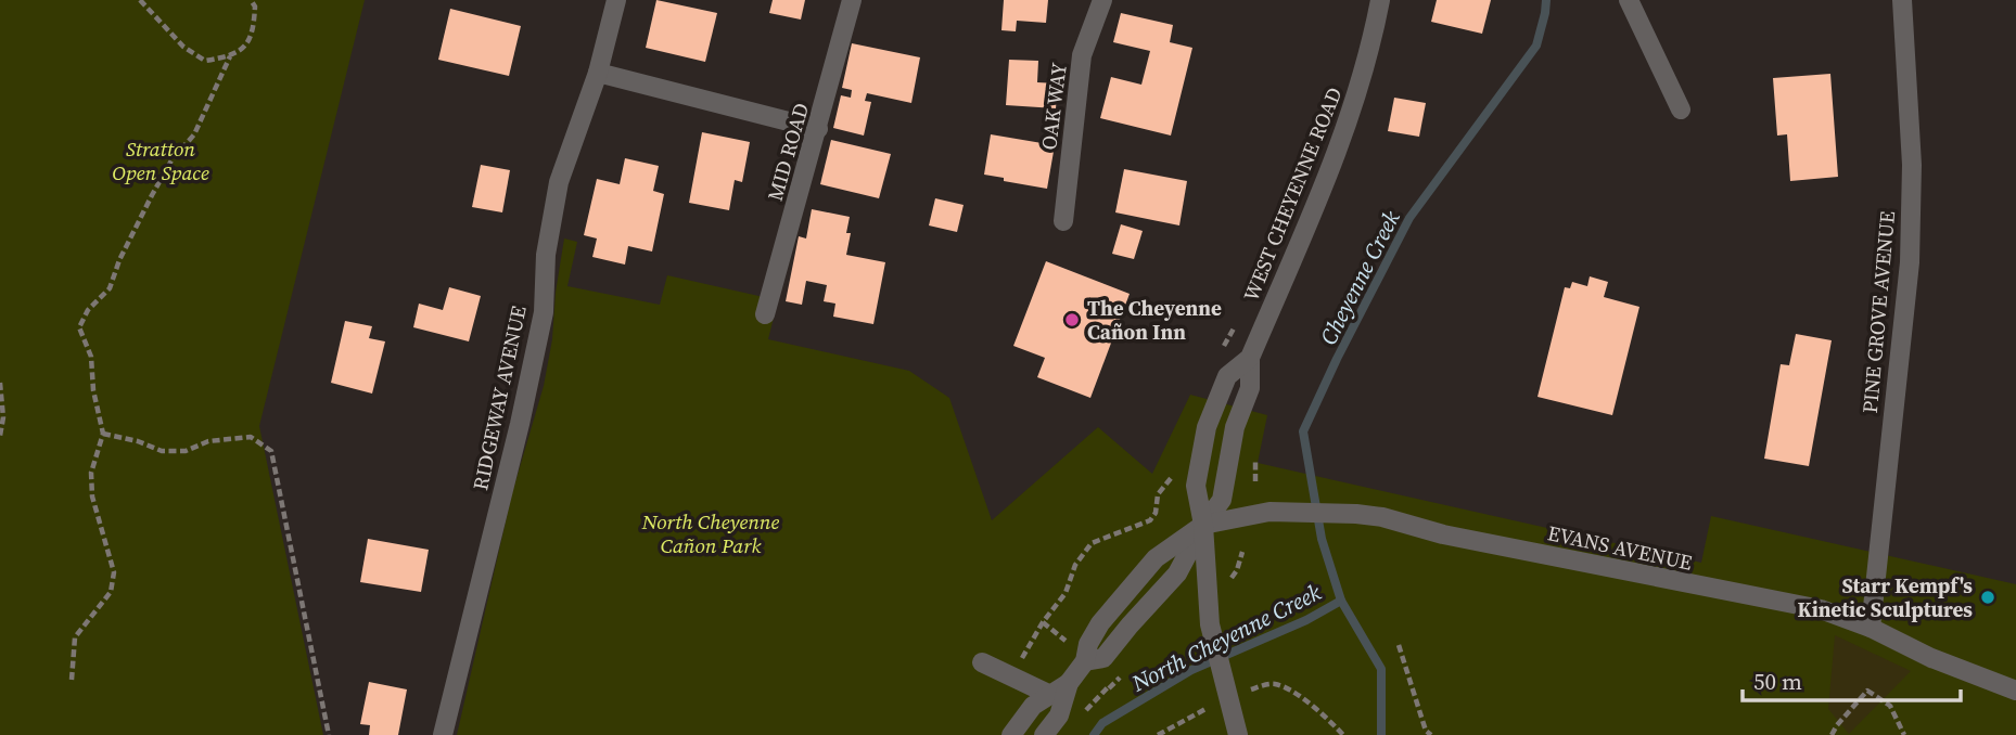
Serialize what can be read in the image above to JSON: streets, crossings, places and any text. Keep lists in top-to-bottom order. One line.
{"streets":{"street":["OAK WAY","MID ROAD","WEST CHEYENNE ROAD","PINE GROVE AVENUE","RIDGEWAY AVENUE","EVANS AVENUE"]},"crossings":[["WEST CHEYENNE ROAD","EVANS AVENUE"],["PINE GROVE AVENUE","EVANS AVENUE"]],"water":["Cheyenne Creek","North Cheyenne Creek"],"parks":["Stratton Open Space","North Cheyenne Cañon Park"],"places":["The Cheyenne Cañon Inn","Starr Kempf's Kinetic Sculptures"],"scale_bar":"50 m"}
